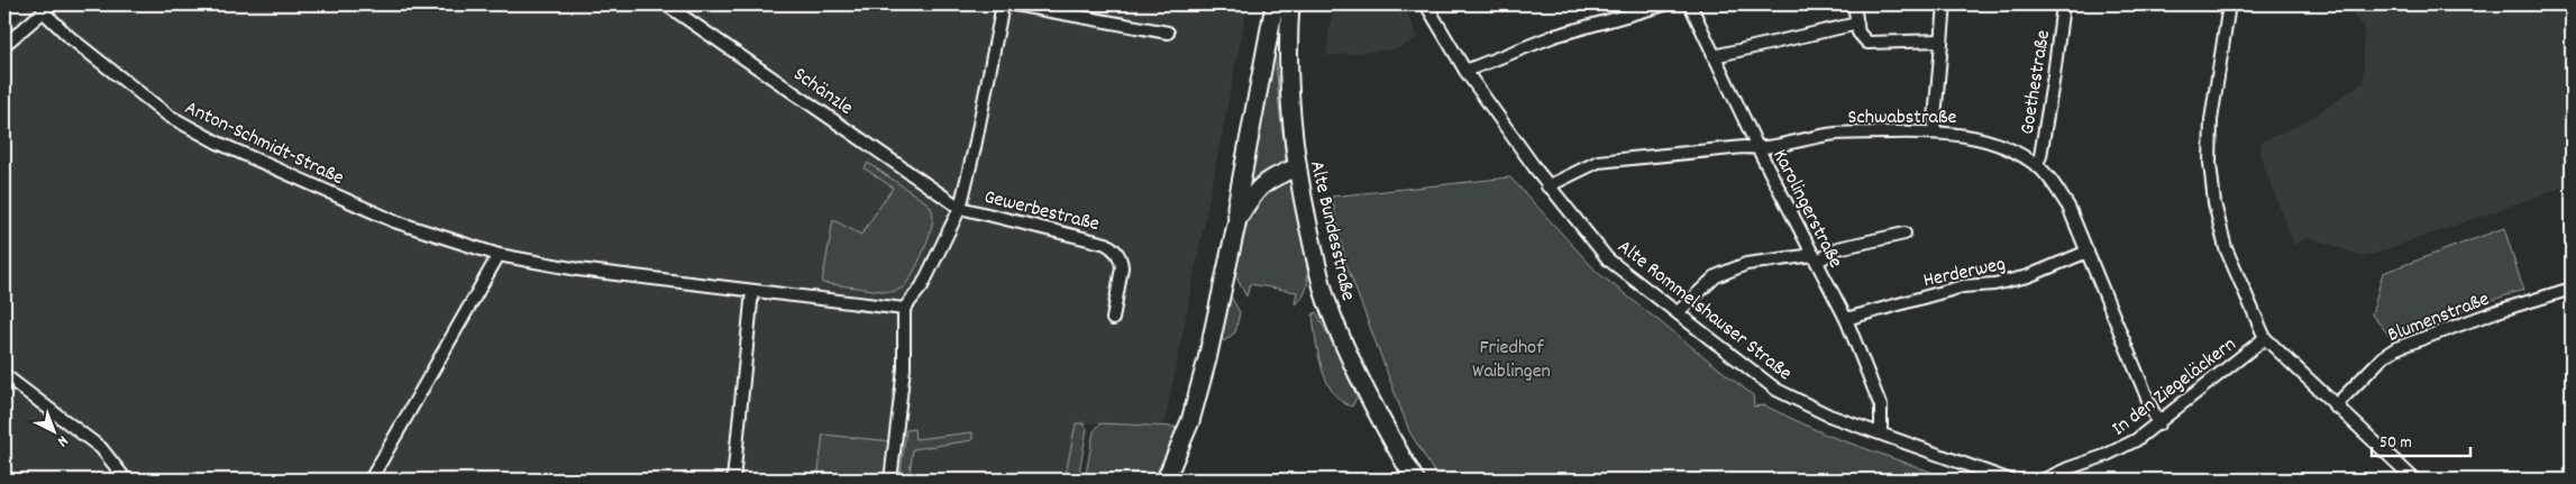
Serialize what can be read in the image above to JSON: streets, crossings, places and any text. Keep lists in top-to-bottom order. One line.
{"streets":{"main road":["Alte Bundesstraße"],"street":["Goethestraße","Schänzle","Schwabstraße","Anton-Schmidt-Straße","Karolingerstraße","Gewerbestraße","Herderweg","Alte Rommelshauser Straße","Blumenstraße","In den Ziegeläckern"]},"crossings":[["Goethestraße","Schwabstraße"],["Schänzle","Gewerbestraße"],["Schwabstraße","Karolingerstraße"],["Schwabstraße","Herderweg"],["Schwabstraße","Alte Rommelshauser Straße"],["Schwabstraße","In den Ziegeläckern"],["Karolingerstraße","Herderweg"],["Karolingerstraße","Alte Rommelshauser Straße"]],"parks":["Friedhof Waiblingen"],"scale_bar":"50 m","north":"bottom right"}
